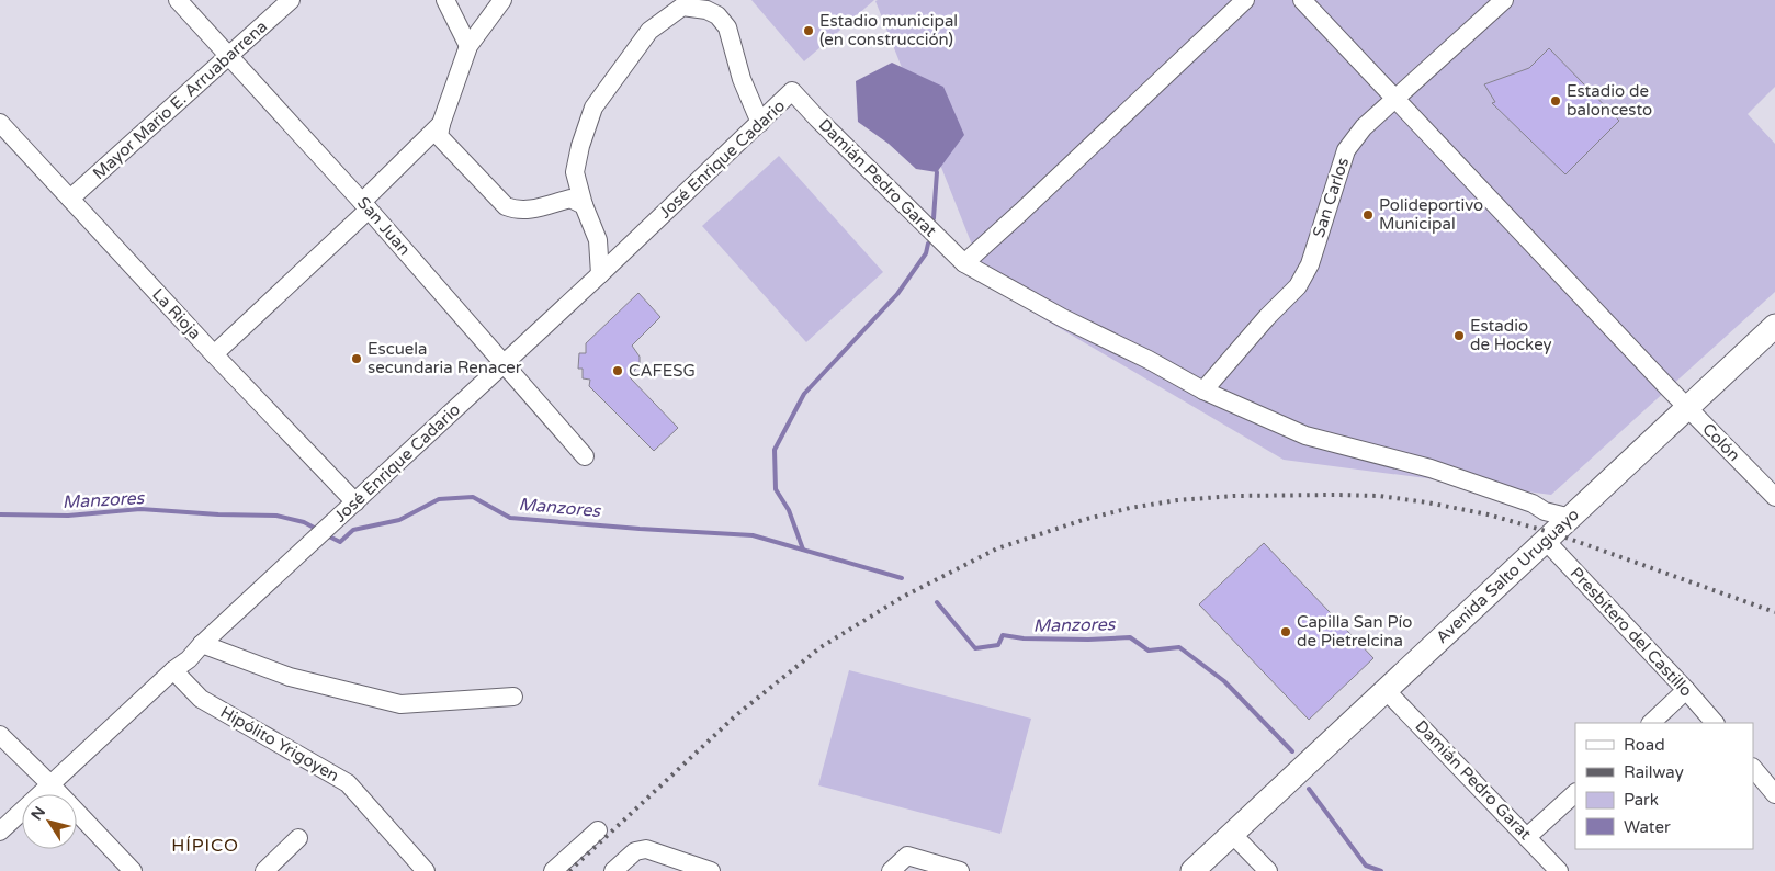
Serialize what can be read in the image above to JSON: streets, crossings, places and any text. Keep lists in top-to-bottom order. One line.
{"streets":{"main road":["Avenida Salto Uruguayo"],"street":["Mayor Mario E. Arruabarrena","José Enrique Cadario","Damián Pedro Garat","San Carlos","San Juan","La Rioja","Colón","Presbítero del Castillo","Hipólito Yrigoyen"]},"crossings":[["Mayor Mario E. Arruabarrena","San Juan"],["Mayor Mario E. Arruabarrena","La Rioja"],["José Enrique Cadario","Damián Pedro Garat"],["José Enrique Cadario","San Juan"],["José Enrique Cadario","La Rioja"],["José Enrique Cadario","Hipólito Yrigoyen"],["Damián Pedro Garat","San Carlos"],["Damián Pedro Garat","Avenida Salto Uruguayo"],["San Carlos","Colón"],["Colón","Avenida Salto Uruguayo"],["Avenida Salto Uruguayo","Presbítero del Castillo"]],"districts":["HÍPICO"],"water":["Manzores"],"places":["Estadio municipal (en construcción)","Estadio de baloncesto","Polideportivo Municipal","Estadio de Hockey","Escuela secundaria Renacer","CAFESG","Capilla San Pío de Pietrelcina"],"legend":["Road","Railway","Park","Water"],"north":"top left"}
